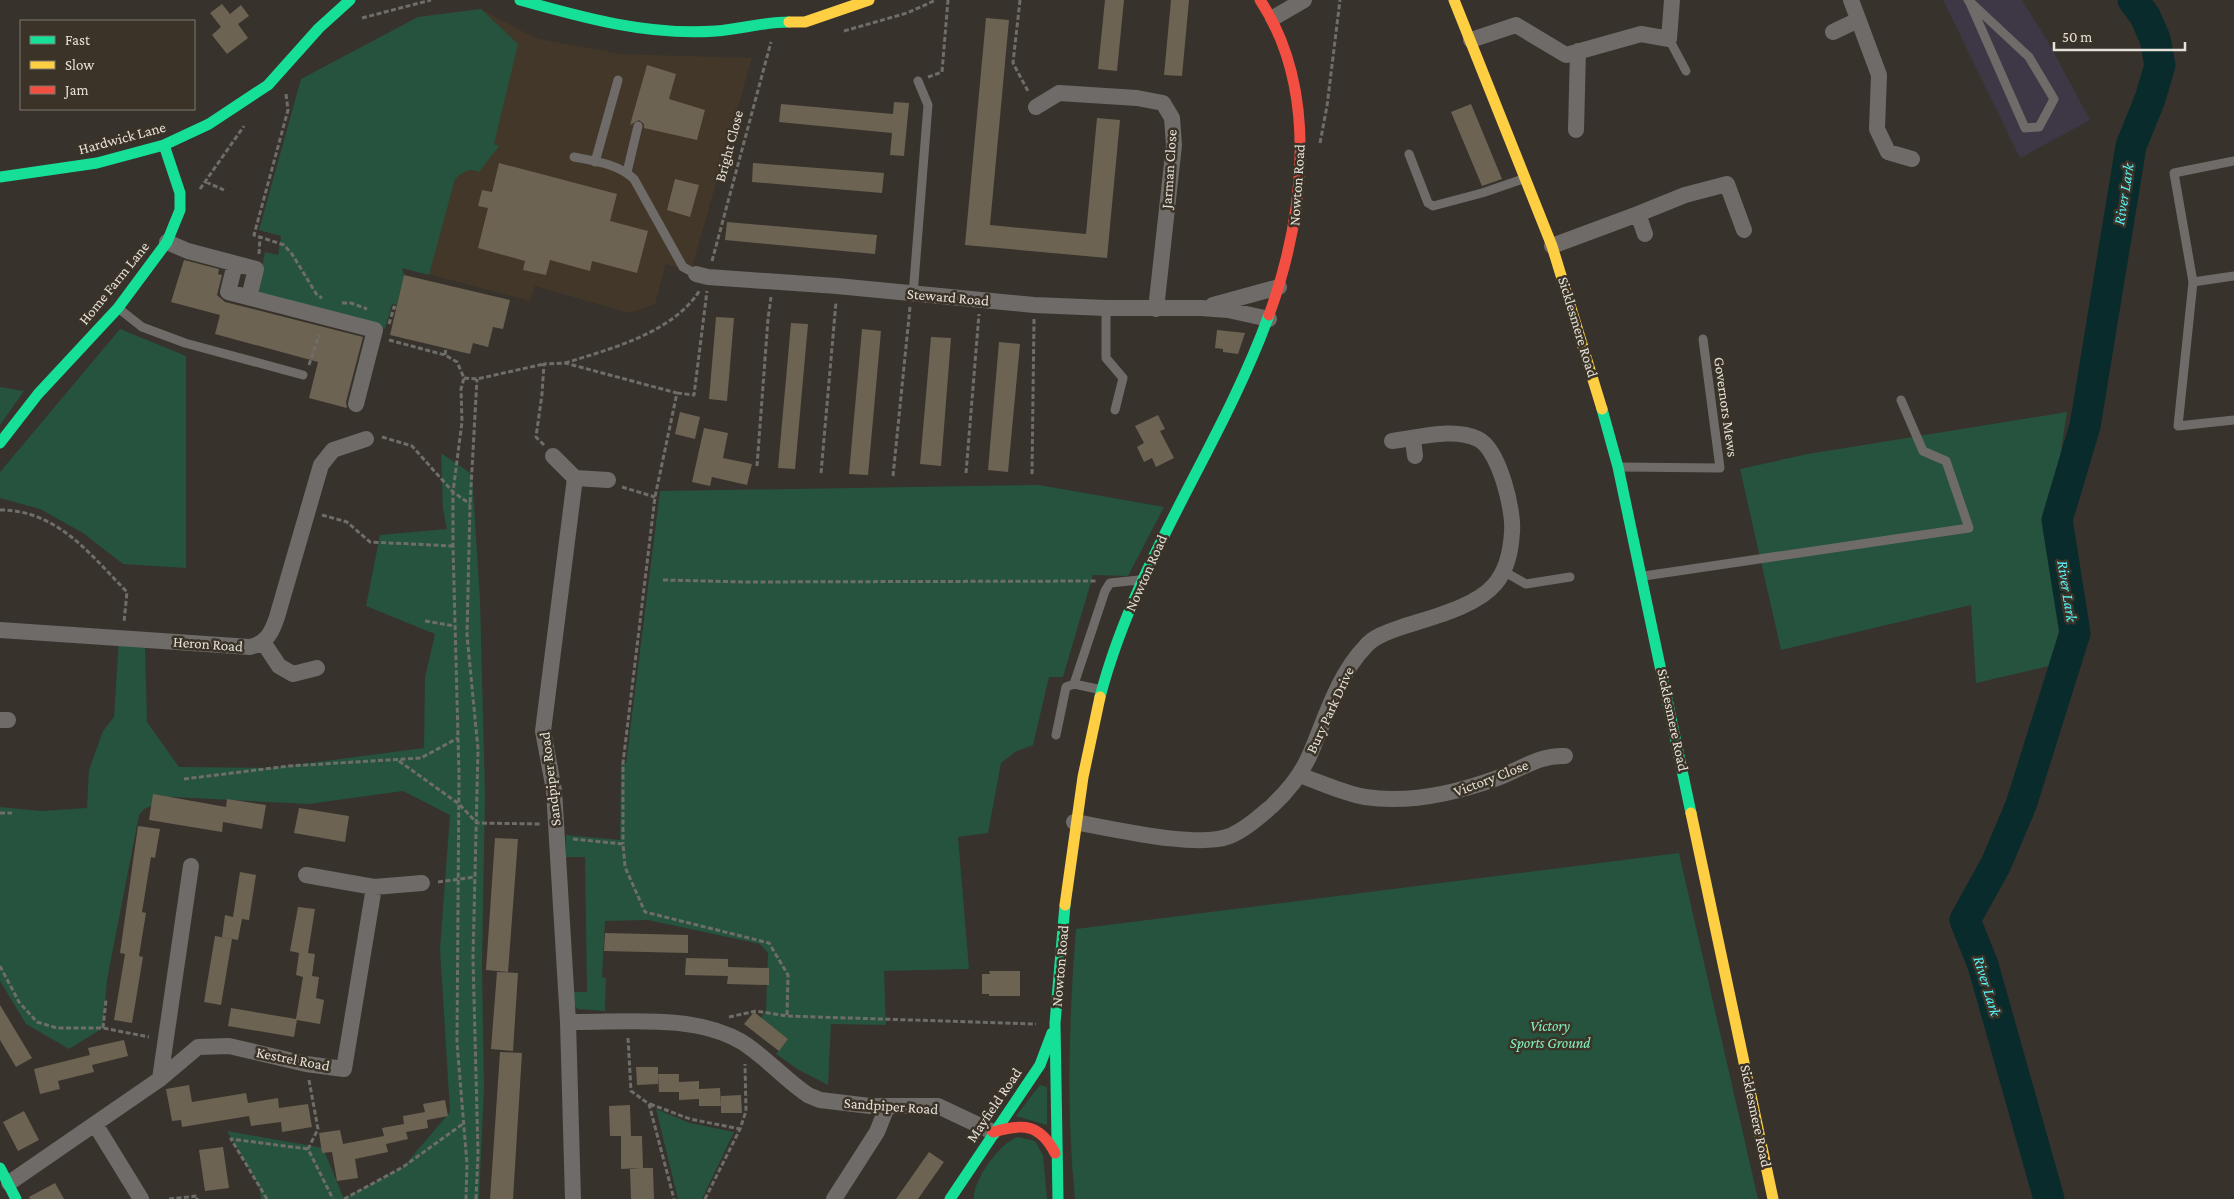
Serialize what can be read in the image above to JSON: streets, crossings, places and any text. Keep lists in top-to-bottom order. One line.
{"streets":{"main road":["Hardwick Lane","Nowton Road","Home Farm Lane","Sicklesmere Road","Mayfield Road"],"street":["Jarman Close","Steward Road","Heron Road","Bury Park Drive","Victory Close","Sandpiper Road","Kestrel Road"],"lane":["Governors Mews"],"path":["Bright Close"]},"crossings":[["Hardwick Lane","Home Farm Lane"],["Bright Close","Steward Road"],["Jarman Close","Steward Road"],["Nowton Road","Steward Road"],["Nowton Road","Bury Park Drive"],["Nowton Road","Mayfield Road"],["Sicklesmere Road","Governors Mews"],["Bury Park Drive","Victory Close"],["Sandpiper Road","Mayfield Road"]],"water":["River Lark"],"parks":["Victory Sports Ground"],"legend":["Fast","Slow","Jam"],"scale_bar":"50 m"}
